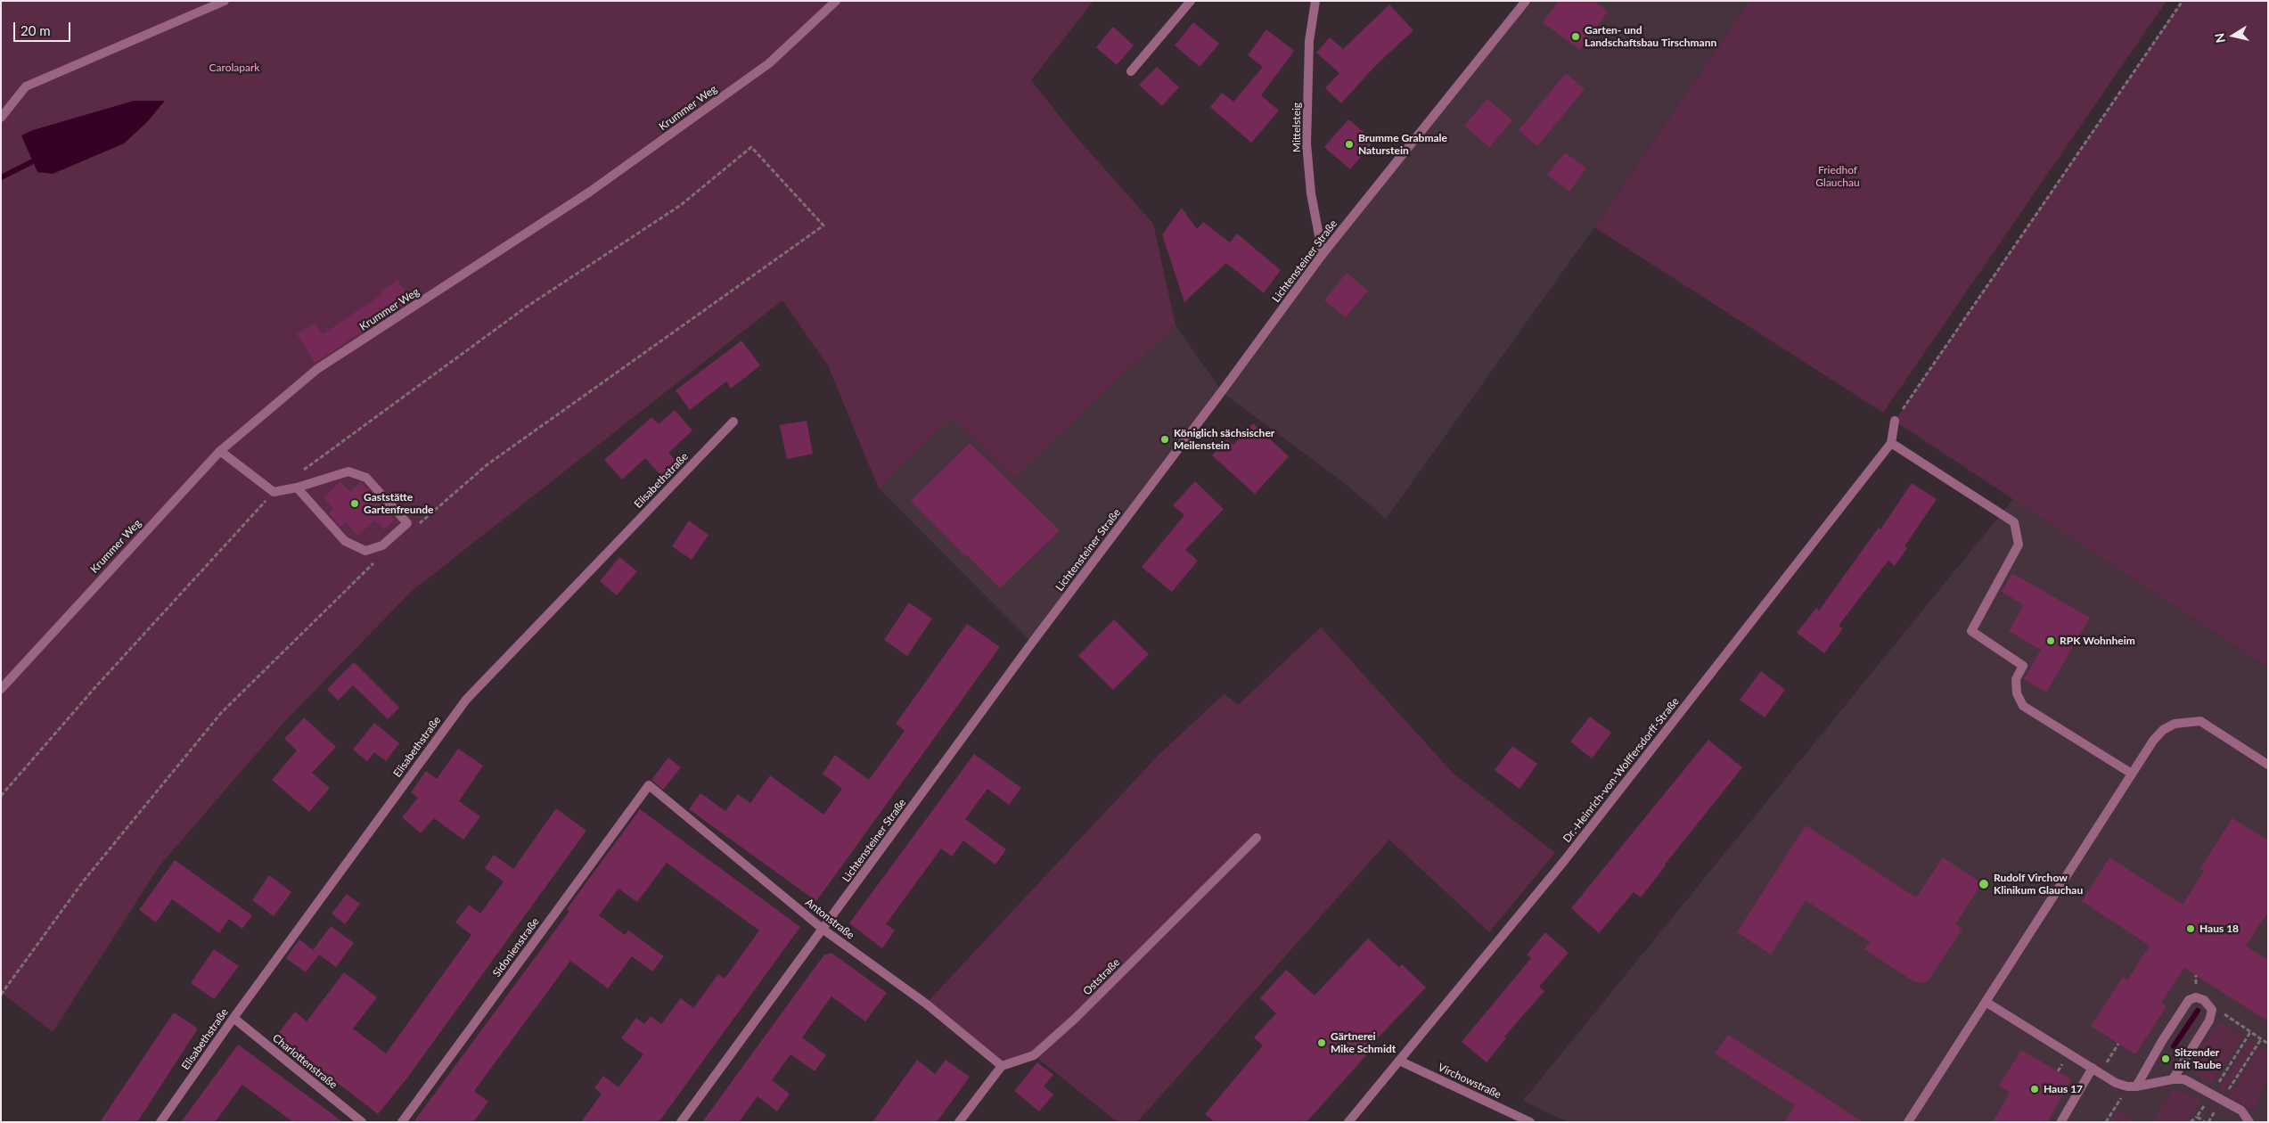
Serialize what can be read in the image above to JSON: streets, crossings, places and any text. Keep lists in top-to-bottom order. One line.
{"streets":{"street":["Krummer Weg","Mittelsteig","Lichtensteiner Straße","Elisabethstraße","Dr.-Heinrich-von-Wolffersdorff-Straße","Antonstraße","Sidonienstraße","Oststraße","Charlottenstraße","Virchowstraße"]},"crossings":[["Mittelsteig","Lichtensteiner Straße"],["Lichtensteiner Straße","Antonstraße"],["Elisabethstraße","Charlottenstraße"],["Dr.-Heinrich-von-Wolffersdorff-Straße","Virchowstraße"],["Antonstraße","Sidonienstraße"],["Antonstraße","Oststraße"]],"parks":["Carolapark","Friedhof Glauchau"],"places":["Garten- und Landschaftsbau Tirschmann","Brumme Grabmale Naturstein","Königlich sächsischer Meilenstein","Gaststätte Gartenfreunde","RPK Wohnheim","Rudolf Virchow Klinikum Glauchau","Haus 18","Gärtnerei Mike Schmidt","Sitzender mit Taube","Haus 17"],"scale_bar":"20 m","north":"left"}
